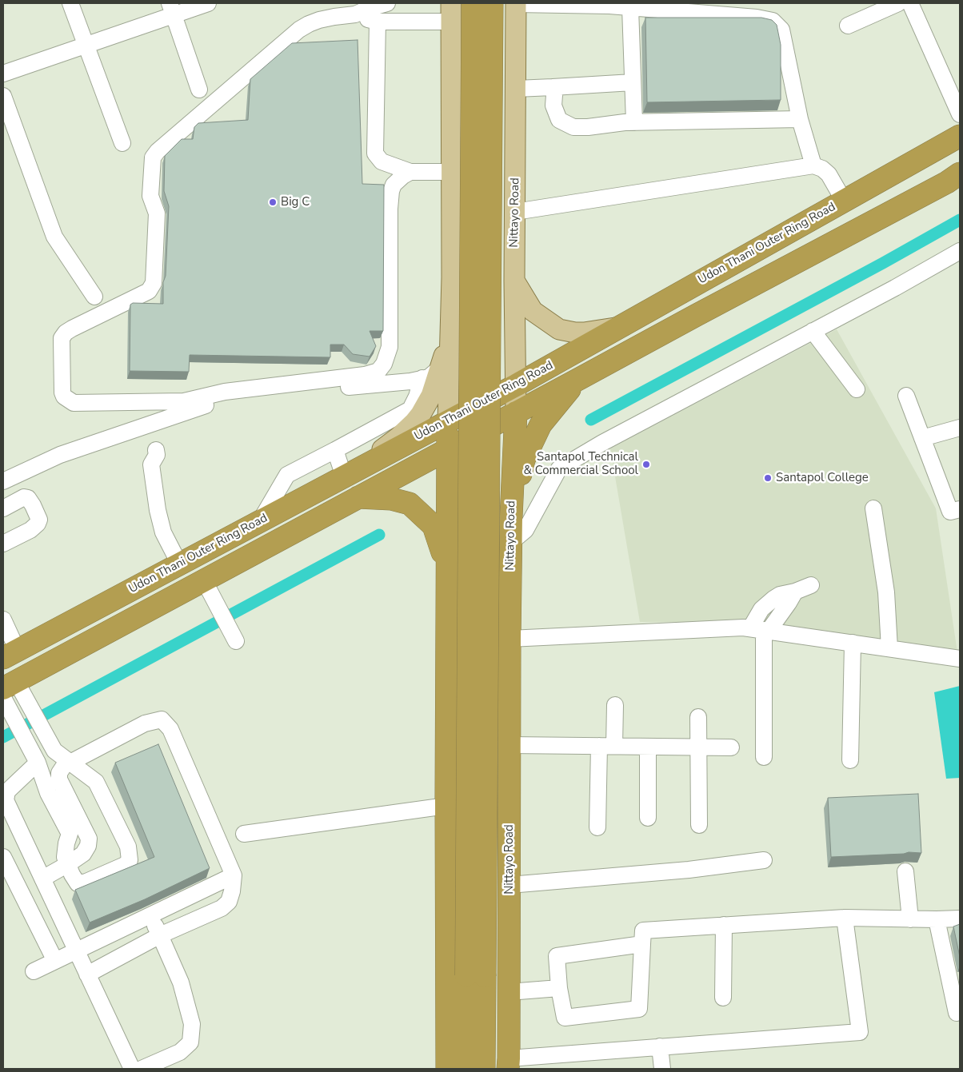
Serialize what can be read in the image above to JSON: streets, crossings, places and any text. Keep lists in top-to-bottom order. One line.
{"streets":{"highway":["Nittayo Road","Udon Thani Outer Ring Road"]},"crossings":[["Nittayo Road","Udon Thani Outer Ring Road"]],"places":["Big C","Santapol Technical & Commercial School","Santapol College"]}
